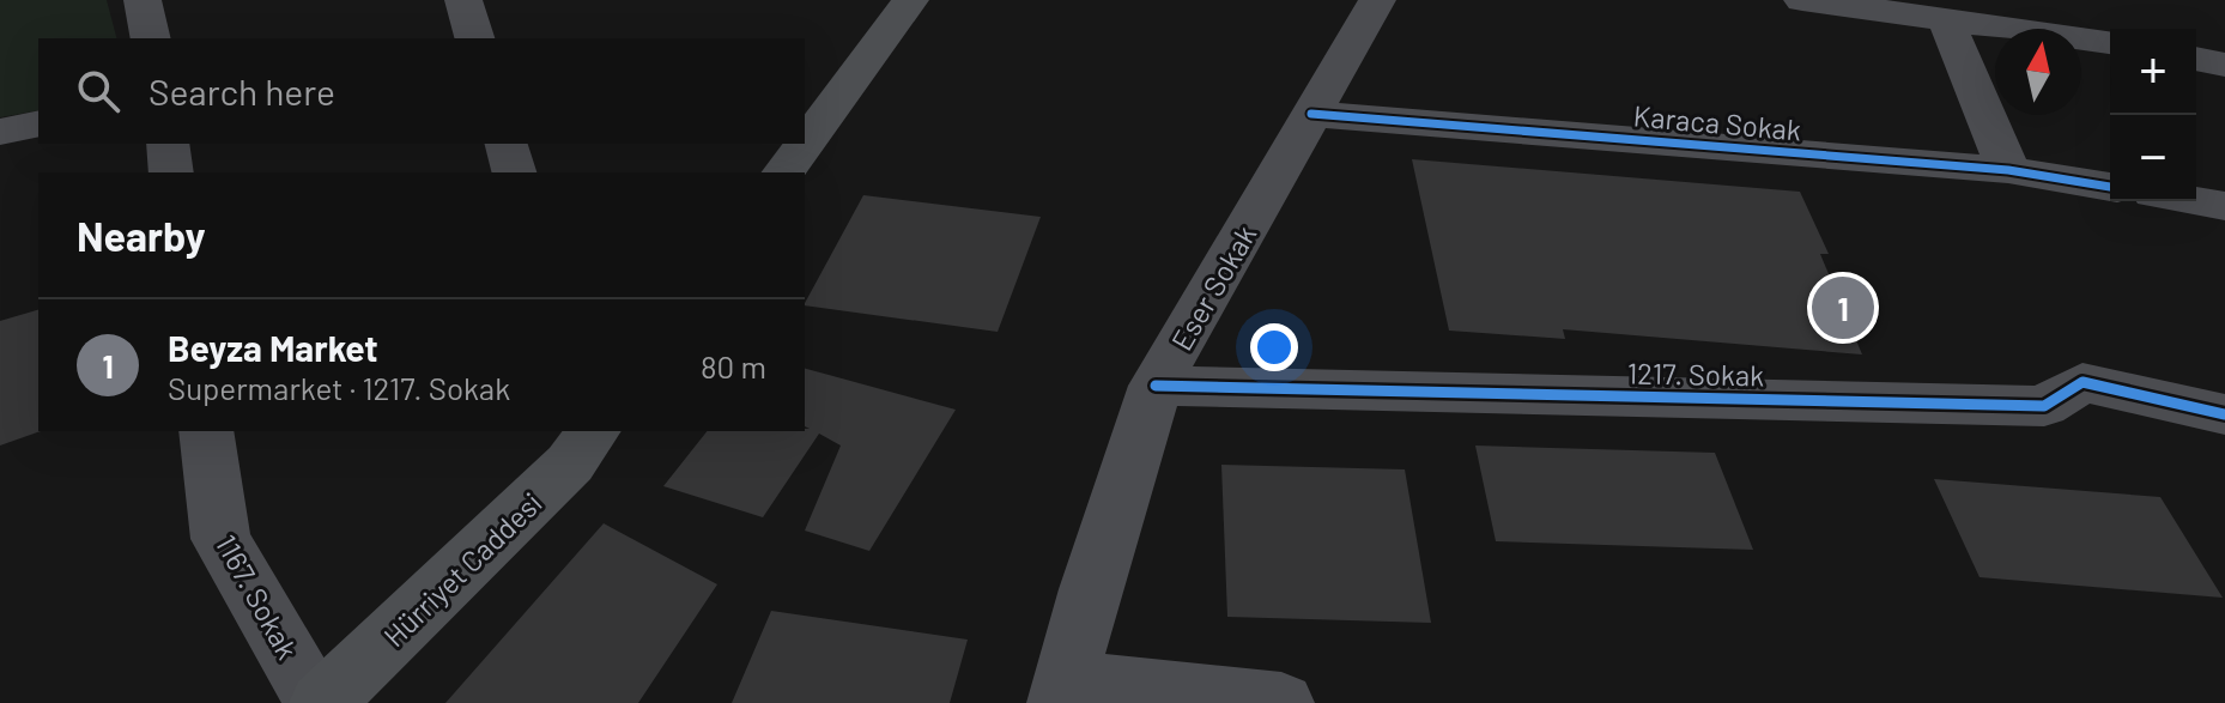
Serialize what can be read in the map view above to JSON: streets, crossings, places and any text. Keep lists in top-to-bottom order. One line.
{"streets":{"main road":["Hürriyet Caddesi"],"street":["Karaca Sokak","Eser Sokak","1217. Sokak","1167. Sokak"]},"crossings":[["Karaca Sokak","Eser Sokak"],["Eser Sokak","1217. Sokak"],["Hürriyet Caddesi","1167. Sokak"]],"north":"top","page":{"map_buttons":["+","−"],"search":"Search here","heading":"Nearby","pins":"1","list":[{"mark":"1","name":"Beyza Market","note":"Supermarket · 1217. Sokak","value":"80 m"}]}}
